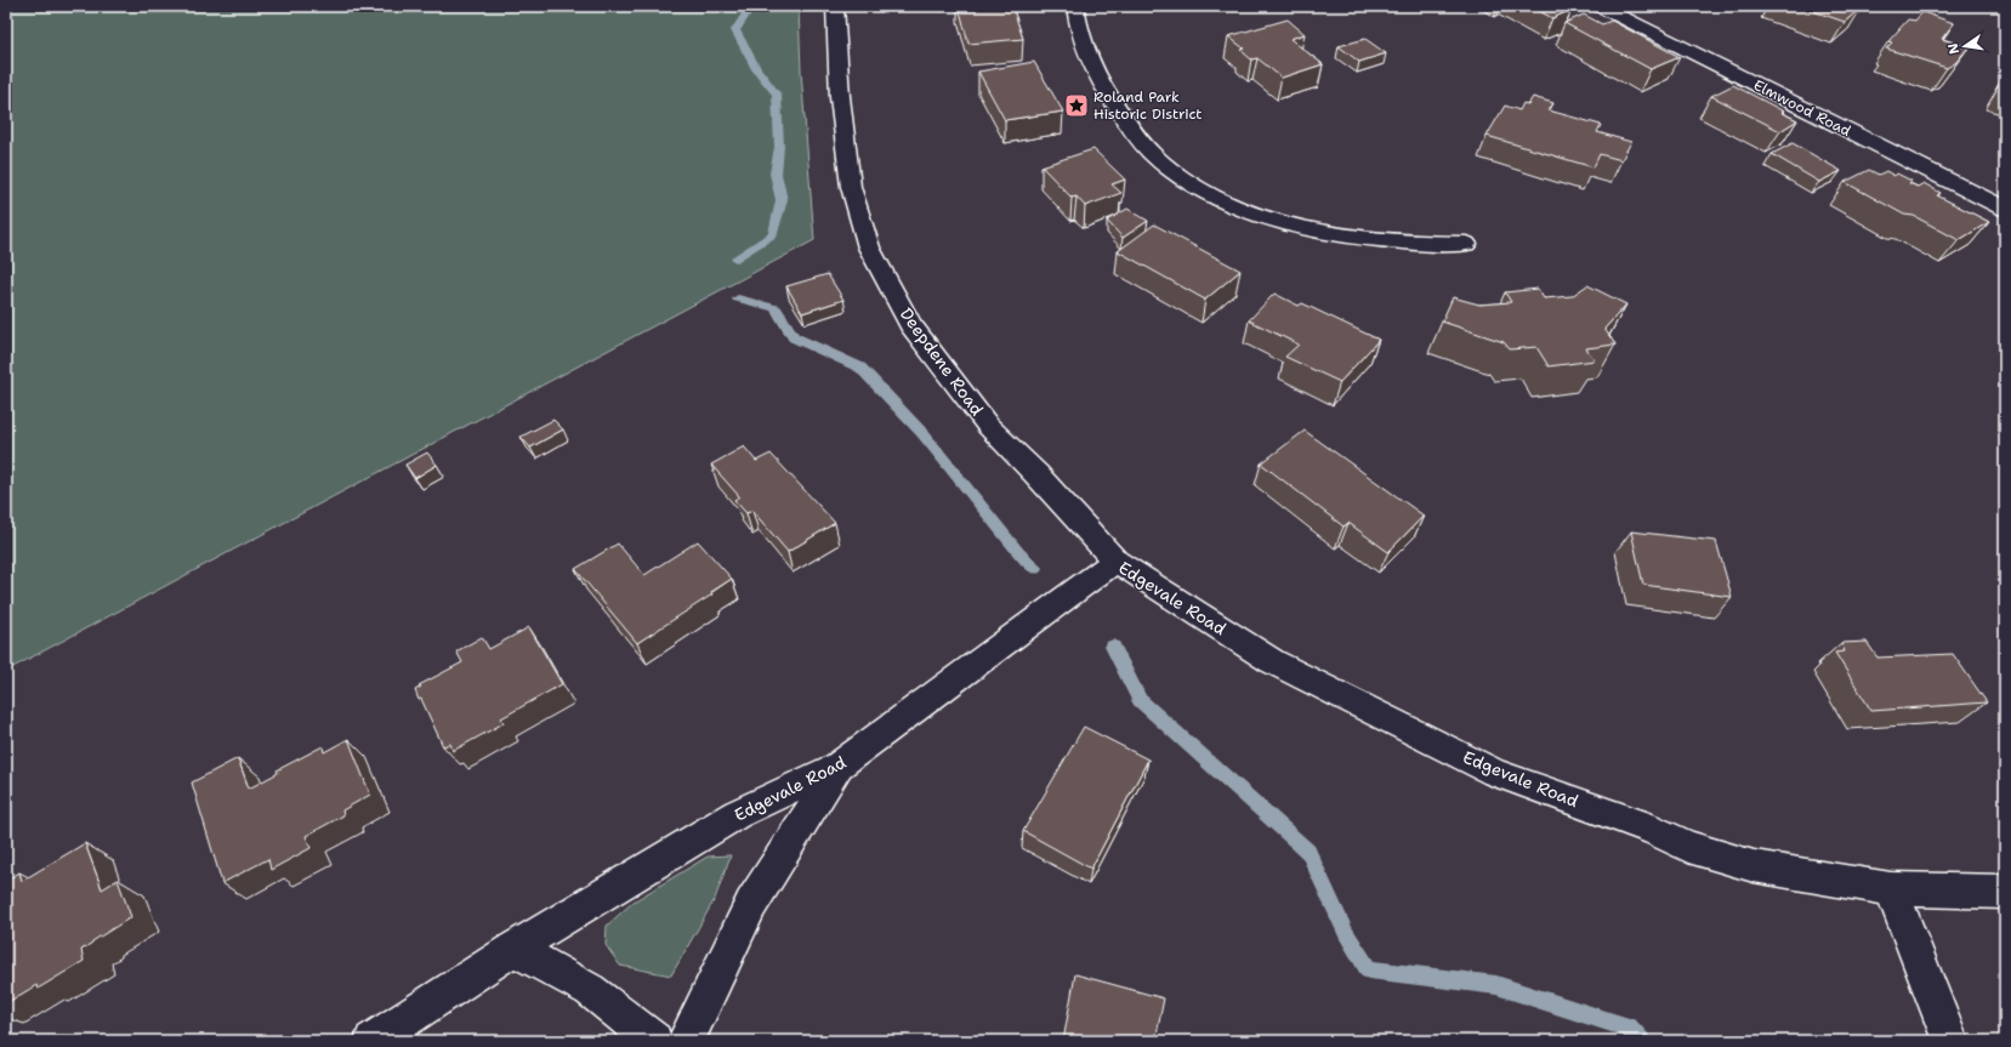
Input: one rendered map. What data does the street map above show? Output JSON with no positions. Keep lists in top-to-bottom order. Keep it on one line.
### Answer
{"streets":{"street":["Elmwood Road","Deepdene Road","Edgevale Road"]},"crossings":[["Deepdene Road","Edgevale Road"]],"places":{"place":["Roland Park Historic District"]},"north":"left"}
